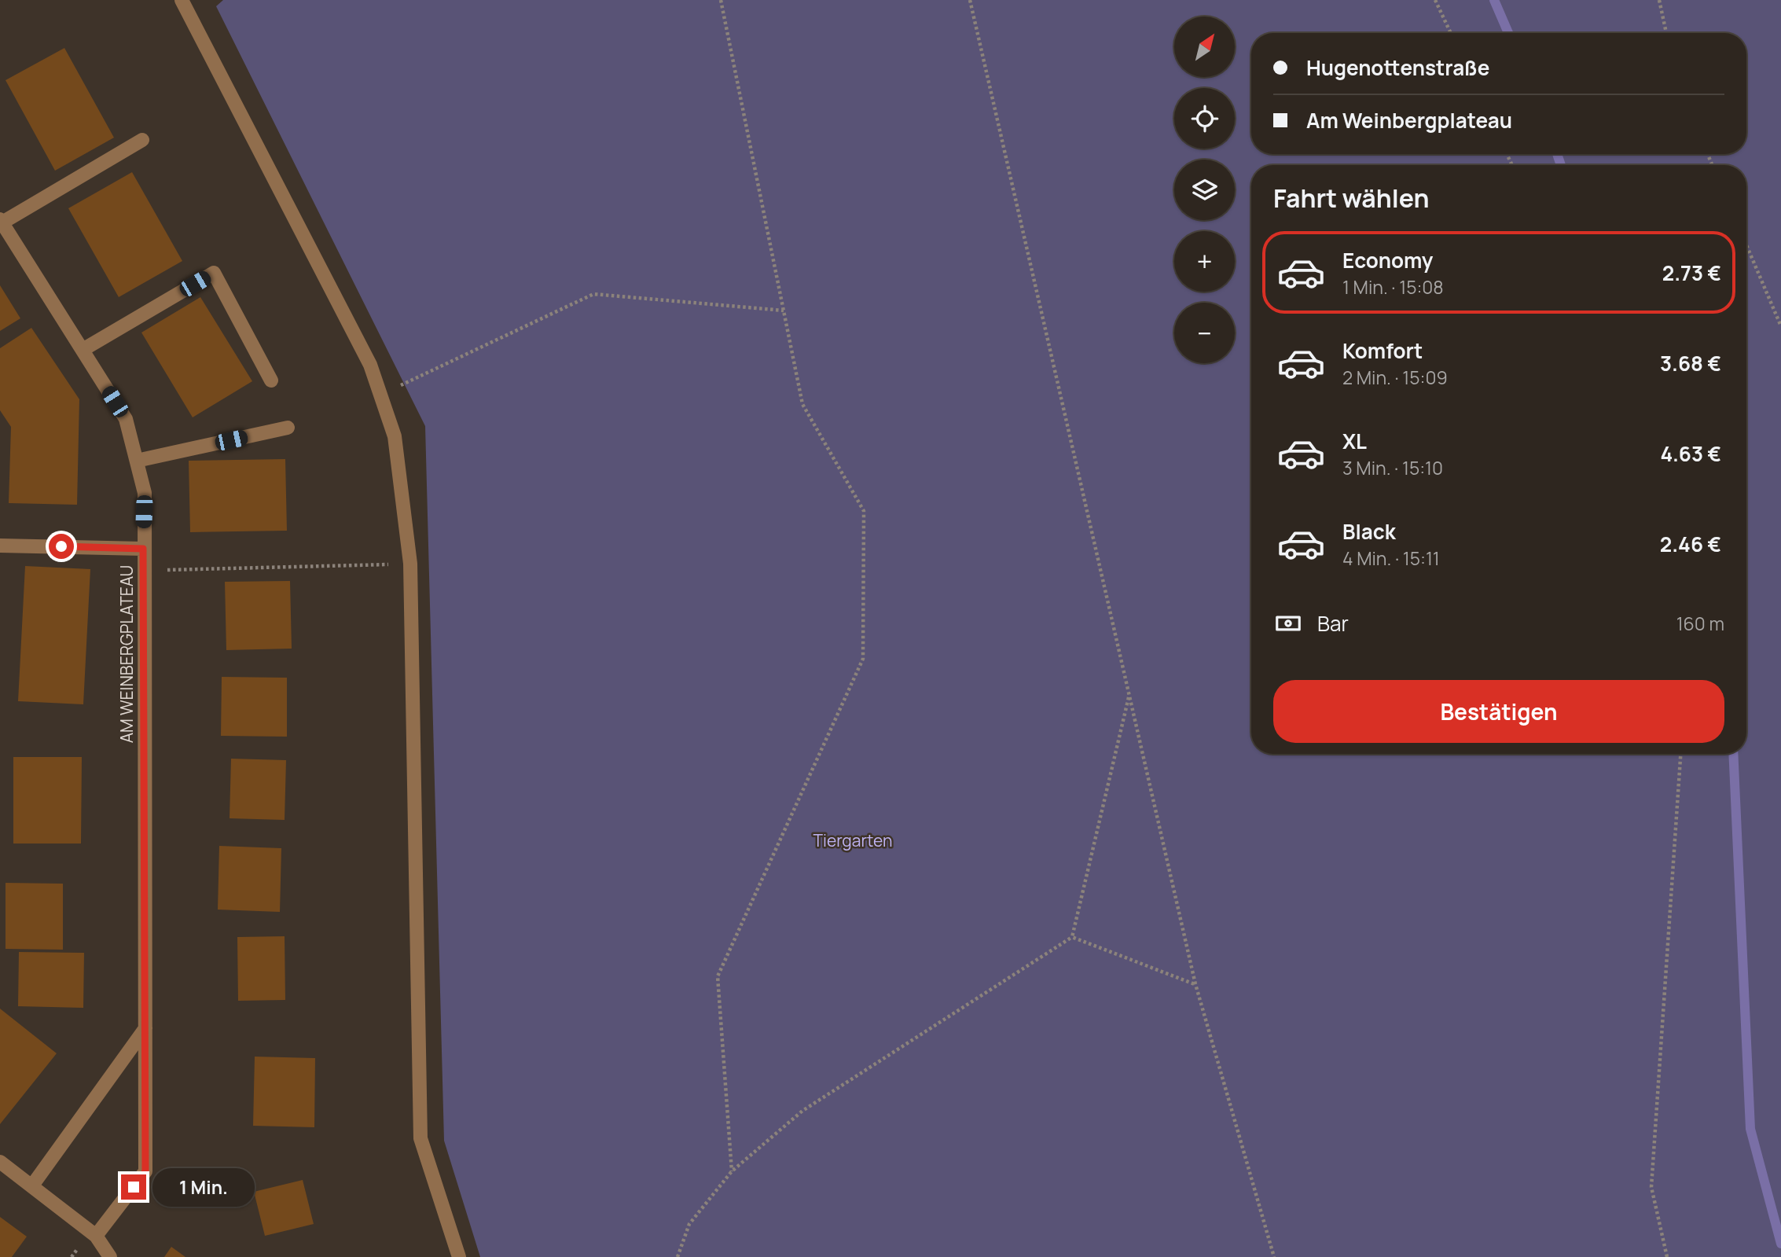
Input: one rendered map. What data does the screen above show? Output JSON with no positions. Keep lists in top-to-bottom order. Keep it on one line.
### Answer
{"streets":{"street":["AM WEINBERGPLATEAU"]},"parks":["Tiergarten"],"north":"top right","page":{"map_buttons":["+","−"],"banner":["Hugenottenstraße","Am Weinbergplateau"],"heading":"Fahrt wählen","list":[{"name":"Economy","note":"1 Min. · 15:08","value":"2.73 €"},{"name":"Komfort","note":"2 Min. · 15:09","value":"3.68 €"},{"name":"XL","note":"3 Min. · 15:10","value":"4.63 €"},{"name":"Black","note":"4 Min. · 15:11","value":"2.46 €"}],"pay":["Bar","160 m"],"buttons":"Bestätigen","bubble":"1 Min."}}
